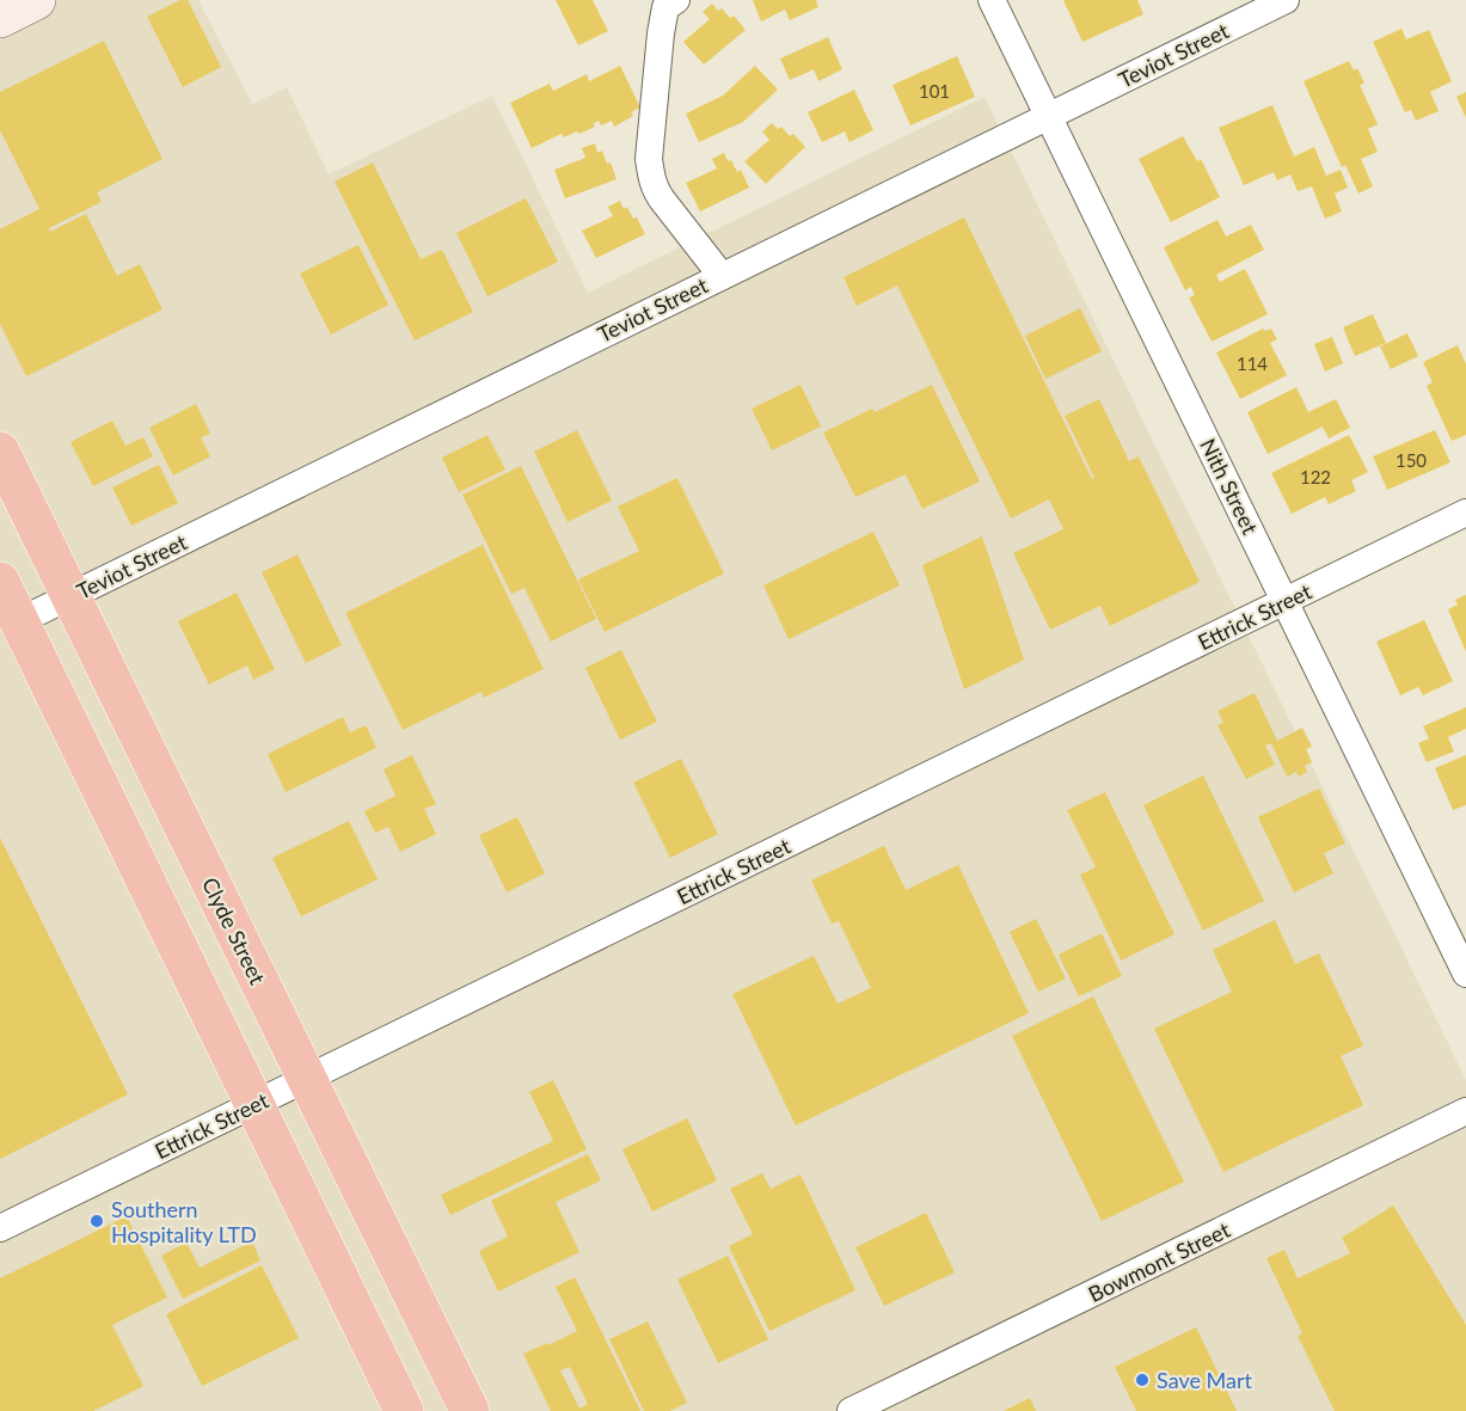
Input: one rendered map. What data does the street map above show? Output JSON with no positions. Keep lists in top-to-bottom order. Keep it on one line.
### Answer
{"streets":{"highway":["Clyde Street"],"street":["Teviot Street","Nith Street","Ettrick Street","Bowmont Street"]},"crossings":[["Teviot Street","Nith Street"],["Teviot Street","Clyde Street"],["Nith Street","Ettrick Street"],["Ettrick Street","Clyde Street"]],"places":["Southern Hospitality LTD","Save Mart"],"house_numbers":["101","114","150","122"]}
